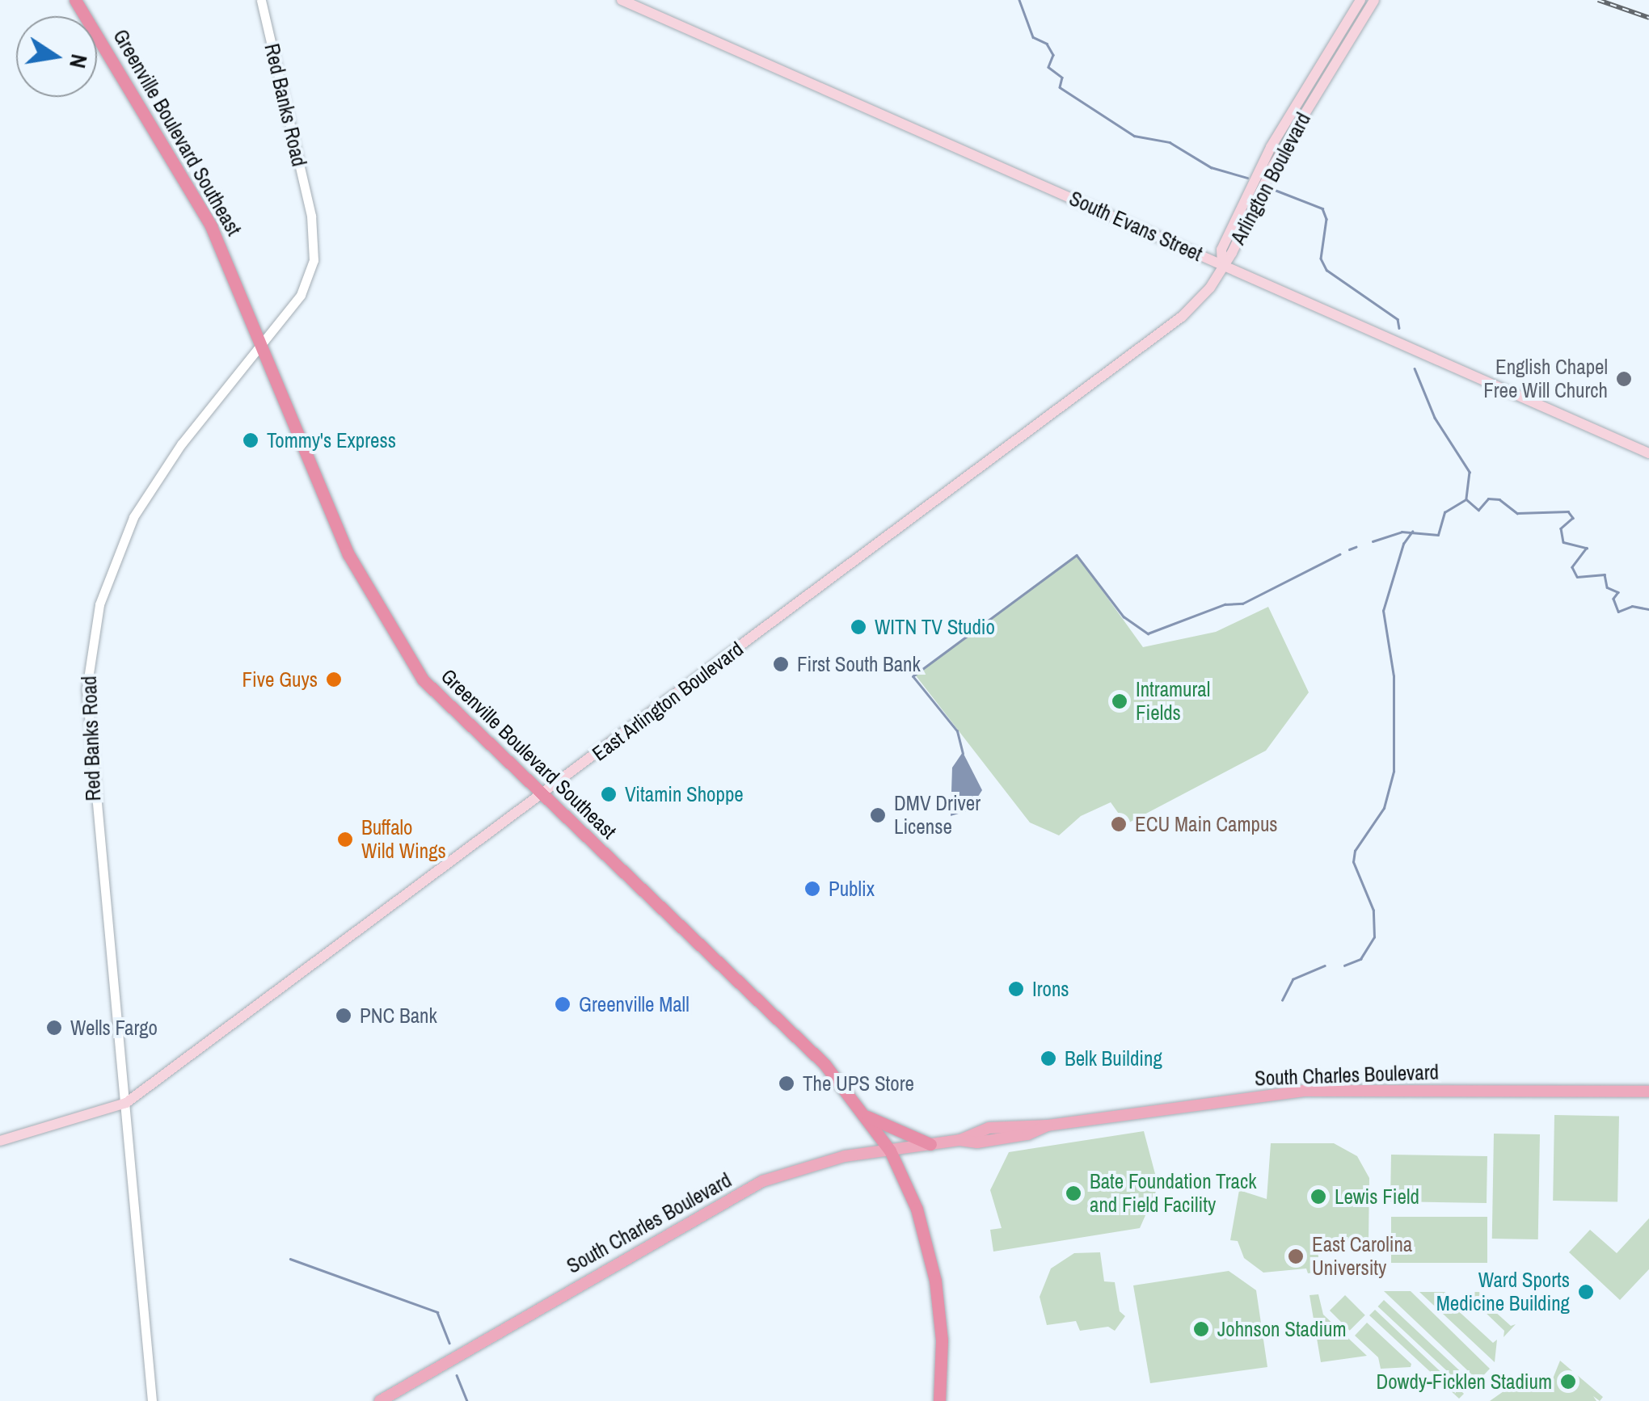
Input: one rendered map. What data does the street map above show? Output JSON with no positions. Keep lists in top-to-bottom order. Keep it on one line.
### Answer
{"streets":{"highway":["Greenville Boulevard Southeast"],"main road":["Arlington Boulevard","South Evans Street","East Arlington Boulevard","South Charles Boulevard"],"street":["Red Banks Road"]},"crossings":[["Red Banks Road","Greenville Boulevard Southeast"],["Red Banks Road","East Arlington Boulevard"],["Greenville Boulevard Southeast","East Arlington Boulevard"],["Greenville Boulevard Southeast","South Charles Boulevard"],["Arlington Boulevard","South Evans Street"],["Arlington Boulevard","East Arlington Boulevard"],["South Evans Street","East Arlington Boulevard"]],"places":["English Chapel Free Will Church","Tommy's Express","WITN TV Studio","First South Bank","Five Guys","Intramural Fields","Vitamin Shoppe","DMV Driver License","ECU Main Campus","Buffalo Wild Wings","Publix","Irons","Greenville Mall","PNC Bank","Wells Fargo","Belk Building","The UPS Store","Bate Foundation Track and Field Facility","Lewis Field","East Carolina University","Ward Sports Medicine Building","Johnson Stadium","Dowdy-Ficklen Stadium"],"north":"right"}
